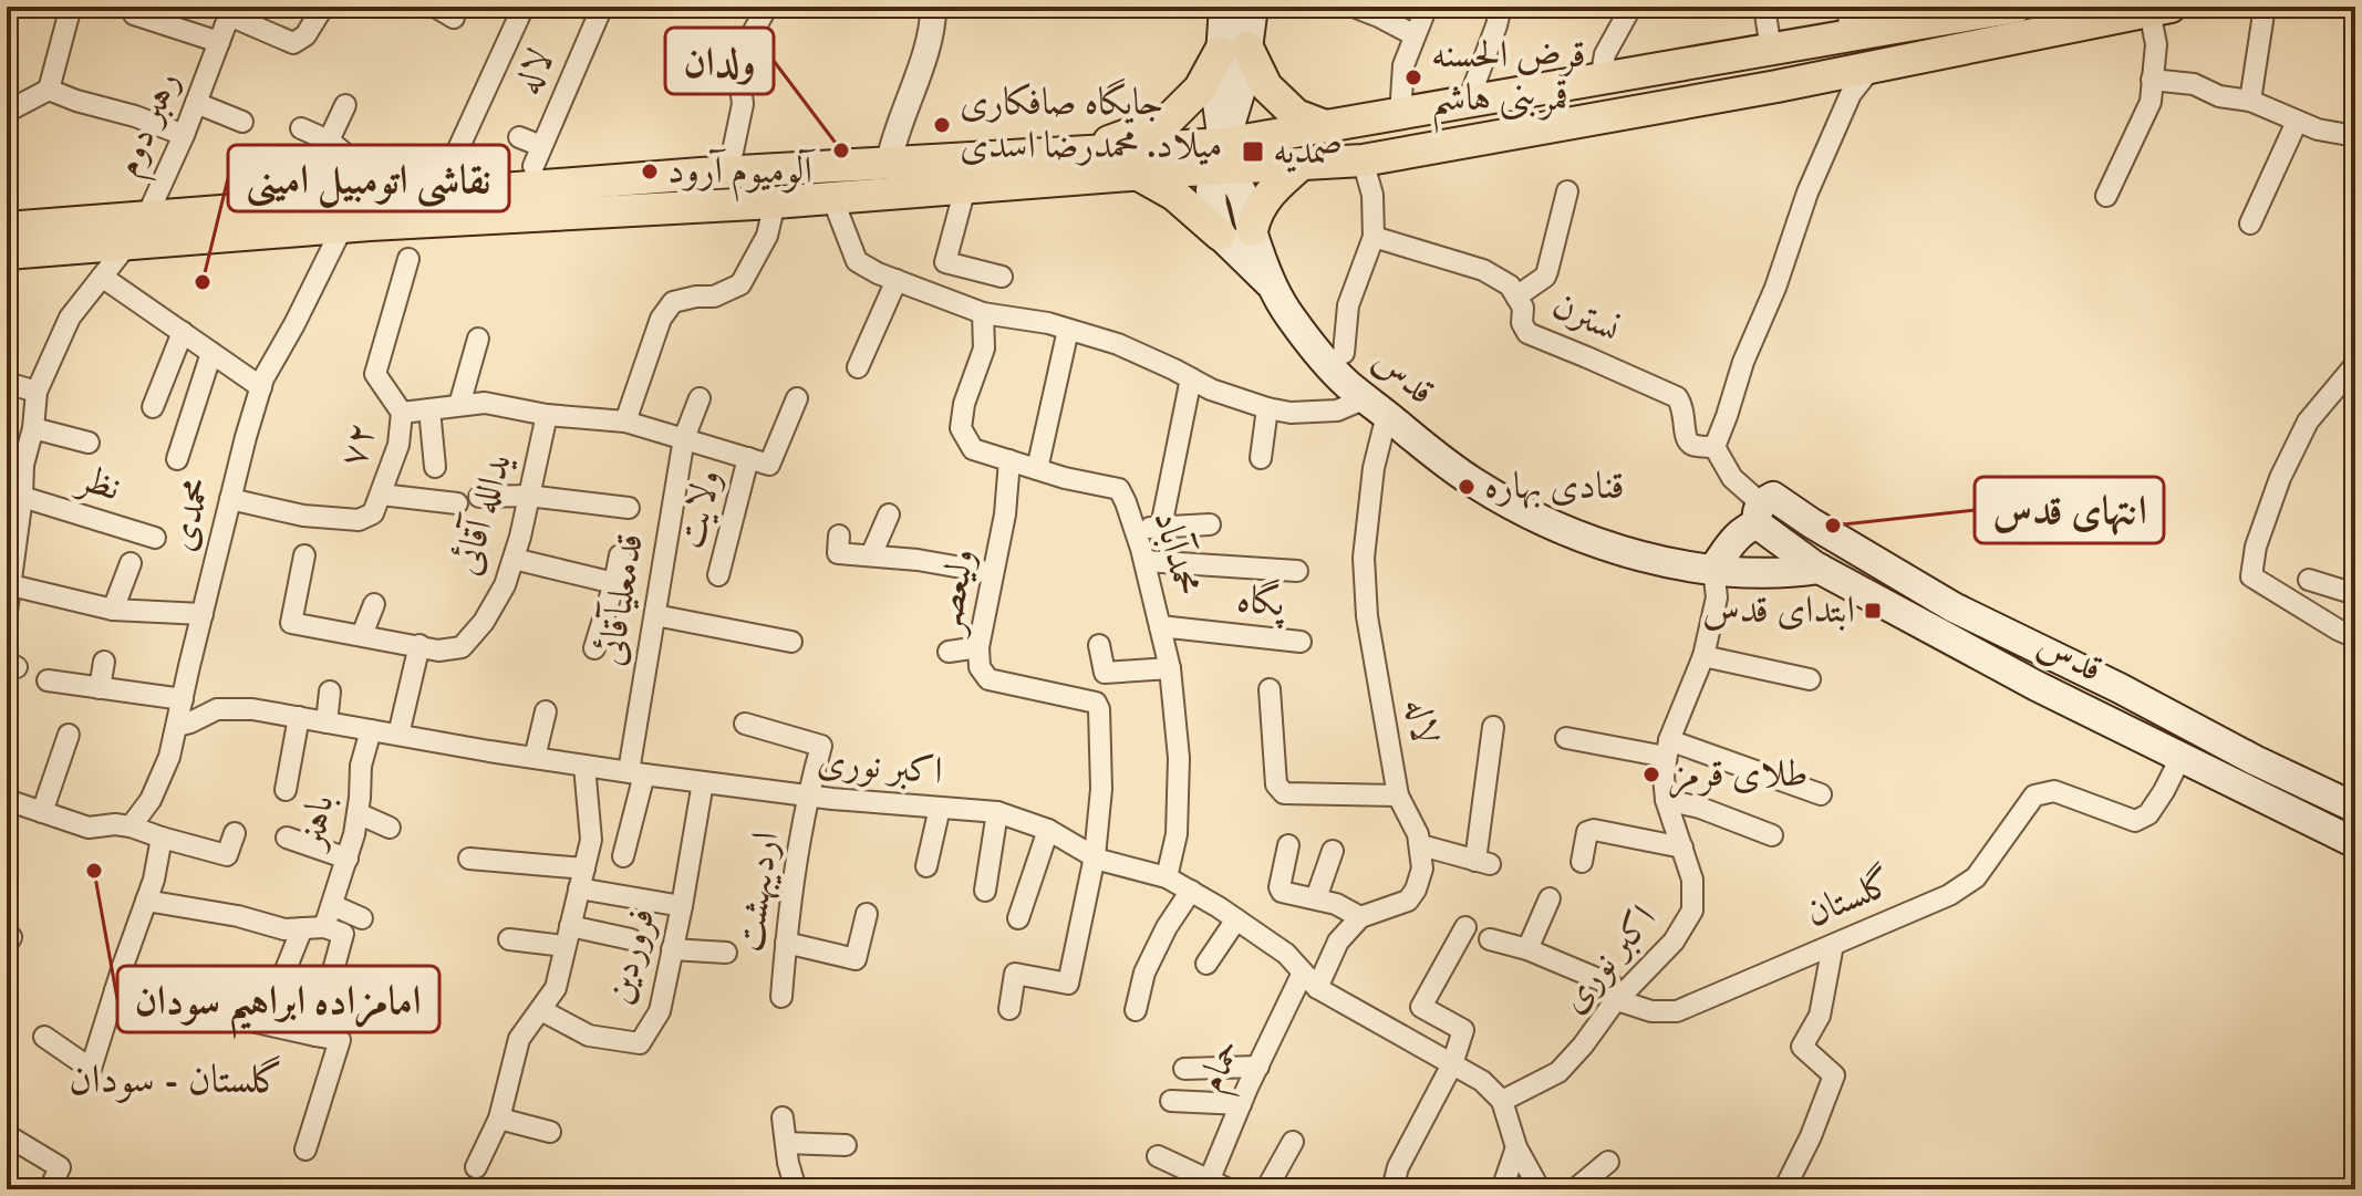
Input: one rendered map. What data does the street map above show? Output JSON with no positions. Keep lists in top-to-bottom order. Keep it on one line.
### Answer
{"streets":{"main road":["قدس"],"street":["لاله","رهبر دوم","نسترن","۷۲","نظر","ولایت","محمدی","یدالله آقائی","محمدآباد","ولیعصر","قدمعلیآقائی","پگاه","اکبر نوری","باهنر","اردیبهشت","گلستان","فروردین","حمام"]},"crossings":[["لاله","قدس"],["قدس","اکبر نوری"],["قدس","گلستان"],["۷۲","محمدی"],["محمدی","اکبر نوری"],["محمدآباد","ولیعصر"],["محمدآباد","پگاه"],["محمدآباد","اکبر نوری"],["ولیعصر","اکبر نوری"],["قدمعلیآقائی","اکبر نوری"],["اکبر نوری","باهنر"],["اکبر نوری","اردیبهشت"],["اکبر نوری","گلستان"],["اکبر نوری","فروردین"],["اکبر نوری","حمام"]],"districts":["گلستان - سودان"],"places":{"other":["قرض الحسنه قمربنی هاشم","جایگاه صافکاری میلاد. محمدرضا اسدی","ولدان","آلومیوم آرود","نقاشی اتومبیل امینی","قنادی بهاره","انتهای قدس","طلای قرمز","امامزاده ابراهیم سودان"],"transit":["صمدیه","ابتدای قدس"]}}
